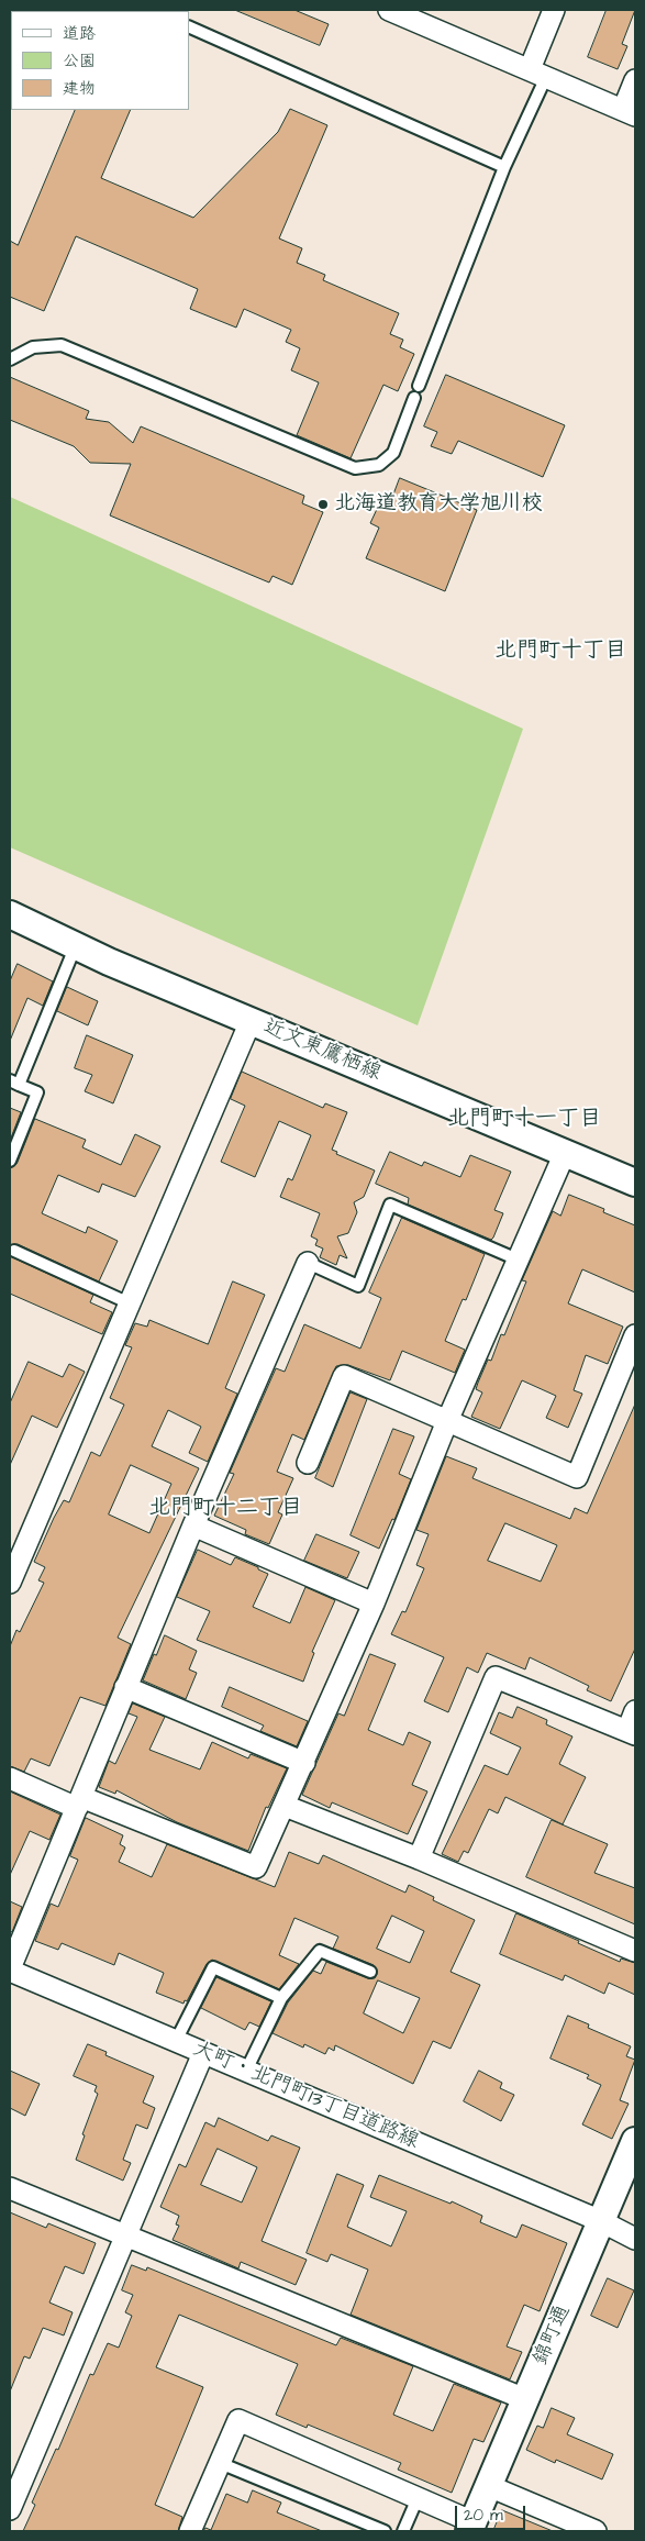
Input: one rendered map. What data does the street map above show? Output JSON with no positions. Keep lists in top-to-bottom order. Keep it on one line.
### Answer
{"streets":{"street":["近文東鷹栖線","大町・北門町13丁目道路線","錦町通"]},"crossings":[["大町・北門町13丁目道路線","錦町通"]],"districts":["北門町十丁目","北門町十一丁目","北門町十二丁目"],"places":["北海道教育大学旭川校"],"legend":["道路","公園","建物"],"scale_bar":"20 m"}
